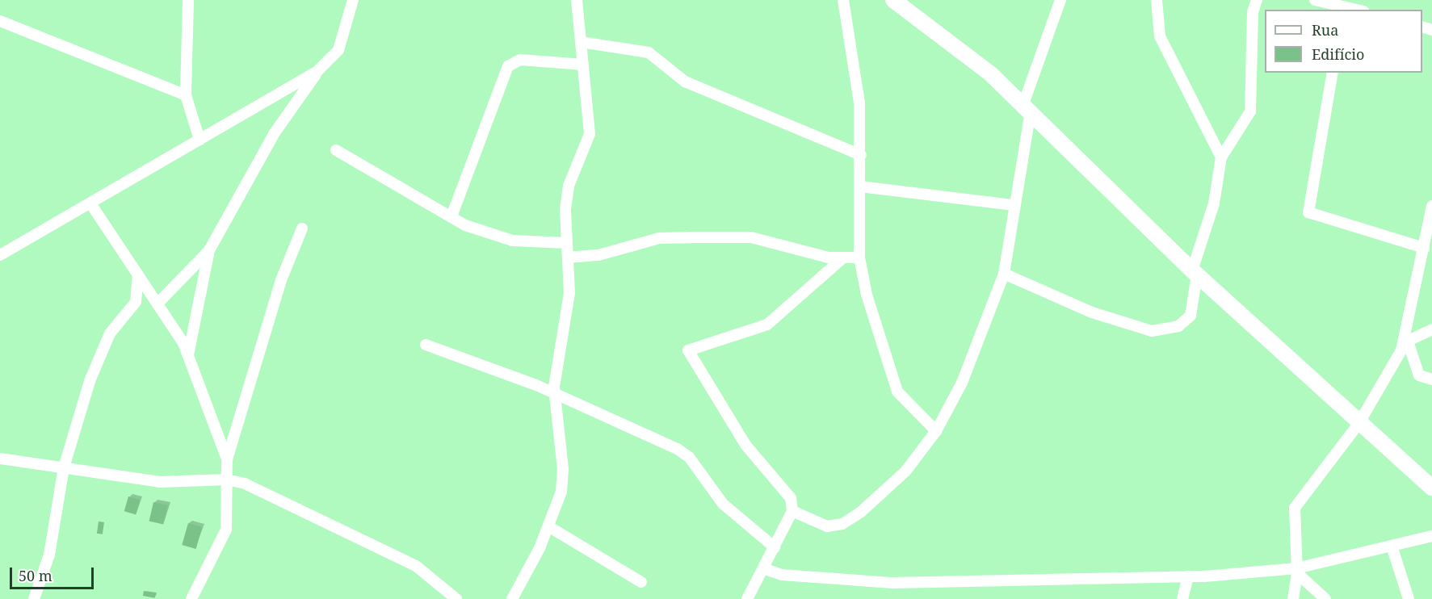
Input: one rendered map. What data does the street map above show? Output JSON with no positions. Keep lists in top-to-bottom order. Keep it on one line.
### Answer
{"legend":["Rua","Edifício"],"scale_bar":"50 m"}
